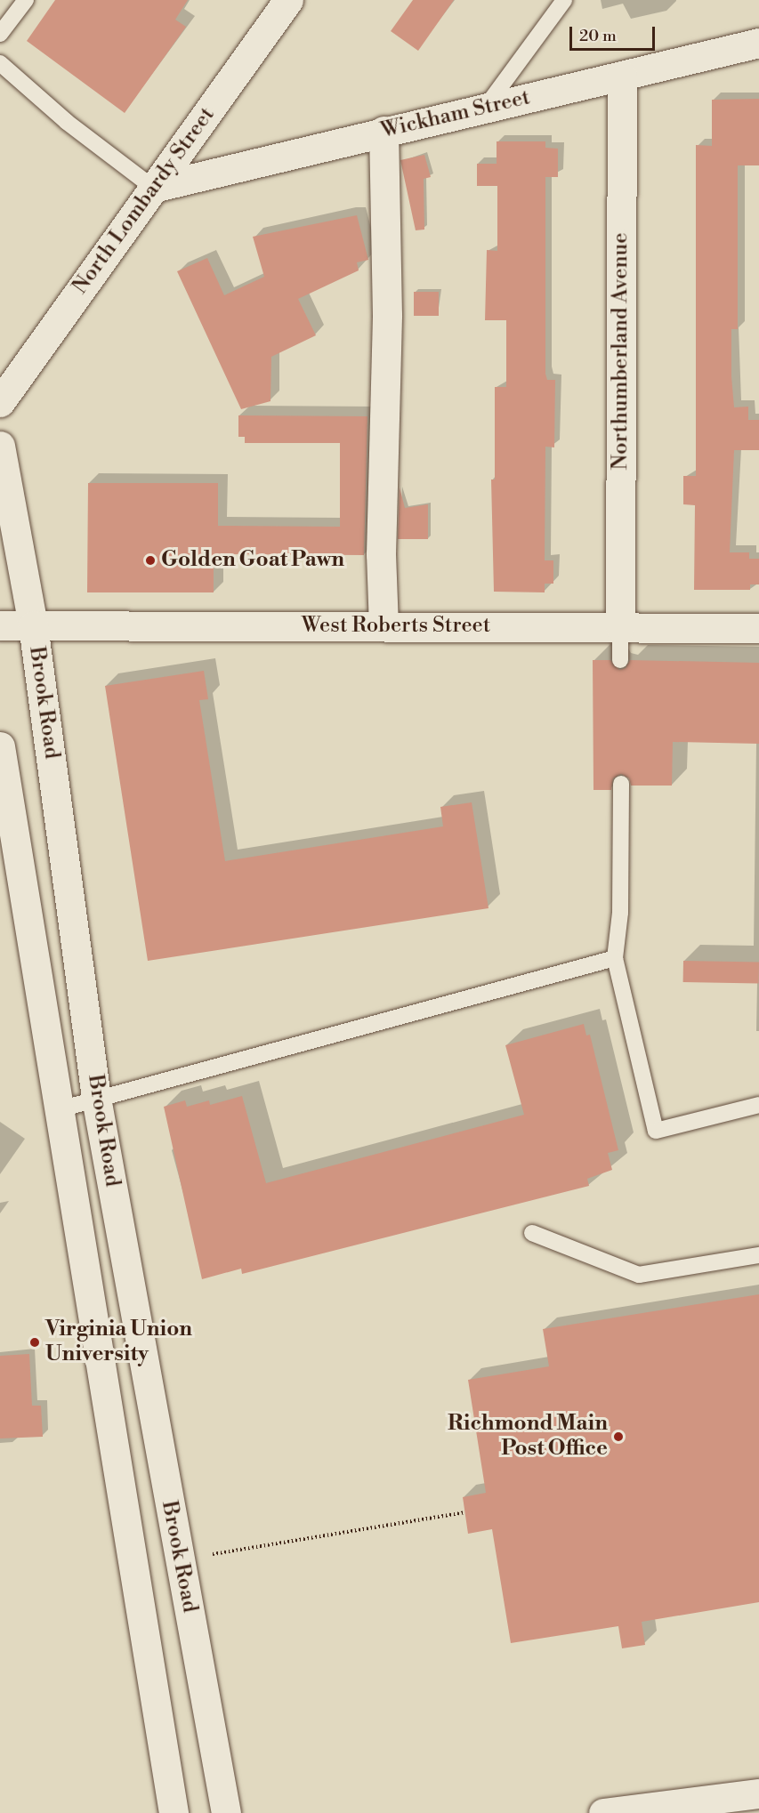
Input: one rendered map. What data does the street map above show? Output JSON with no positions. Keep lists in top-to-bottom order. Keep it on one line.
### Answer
{"streets":{"main road":["Wickham Street","North Lombardy Street","Northumberland Avenue","West Roberts Street","Brook Road"]},"crossings":[["Wickham Street","North Lombardy Street"],["Wickham Street","Northumberland Avenue"],["Northumberland Avenue","West Roberts Street"],["West Roberts Street","Brook Road"]],"places":["Golden Goat Pawn","Virginia Union University","Richmond Main Post Office"],"scale_bar":"20 m"}
